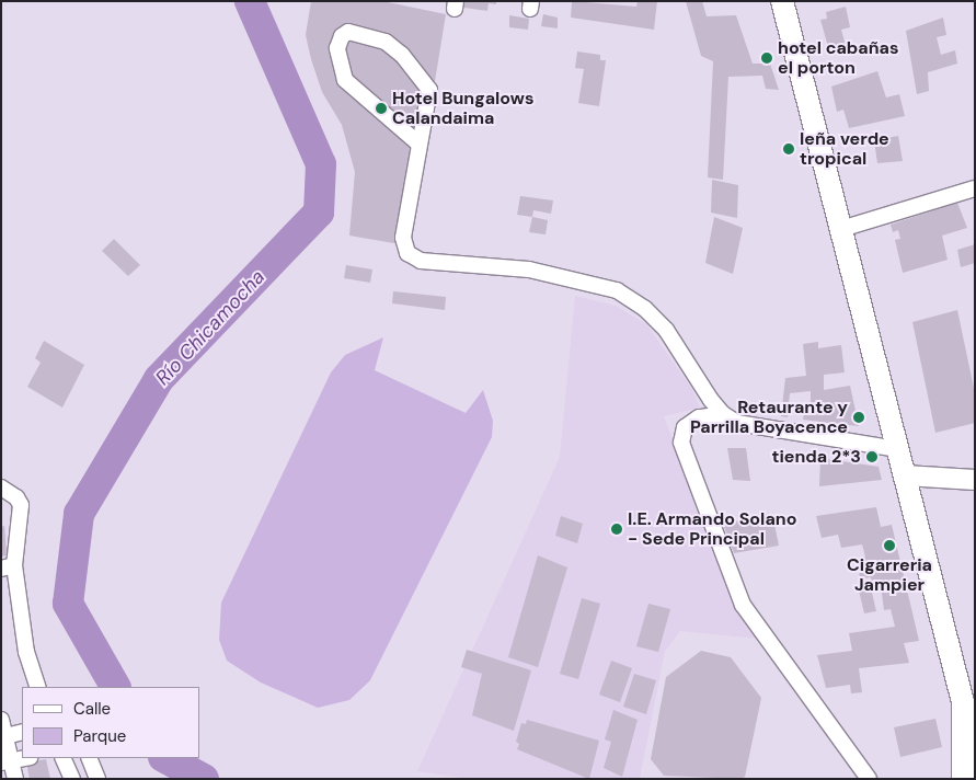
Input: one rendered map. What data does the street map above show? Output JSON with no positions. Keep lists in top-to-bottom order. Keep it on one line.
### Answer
{"water":["Río Chicamocha"],"places":["hotel cabañas el porton","Hotel Bungalows Calandaima","leña verde tropical","Retaurante y Parrilla Boyacence","tienda 2*3","I.E. Armando Solano - Sede Principal","Cigarreria Jampier"],"legend":["Calle","Parque"]}
